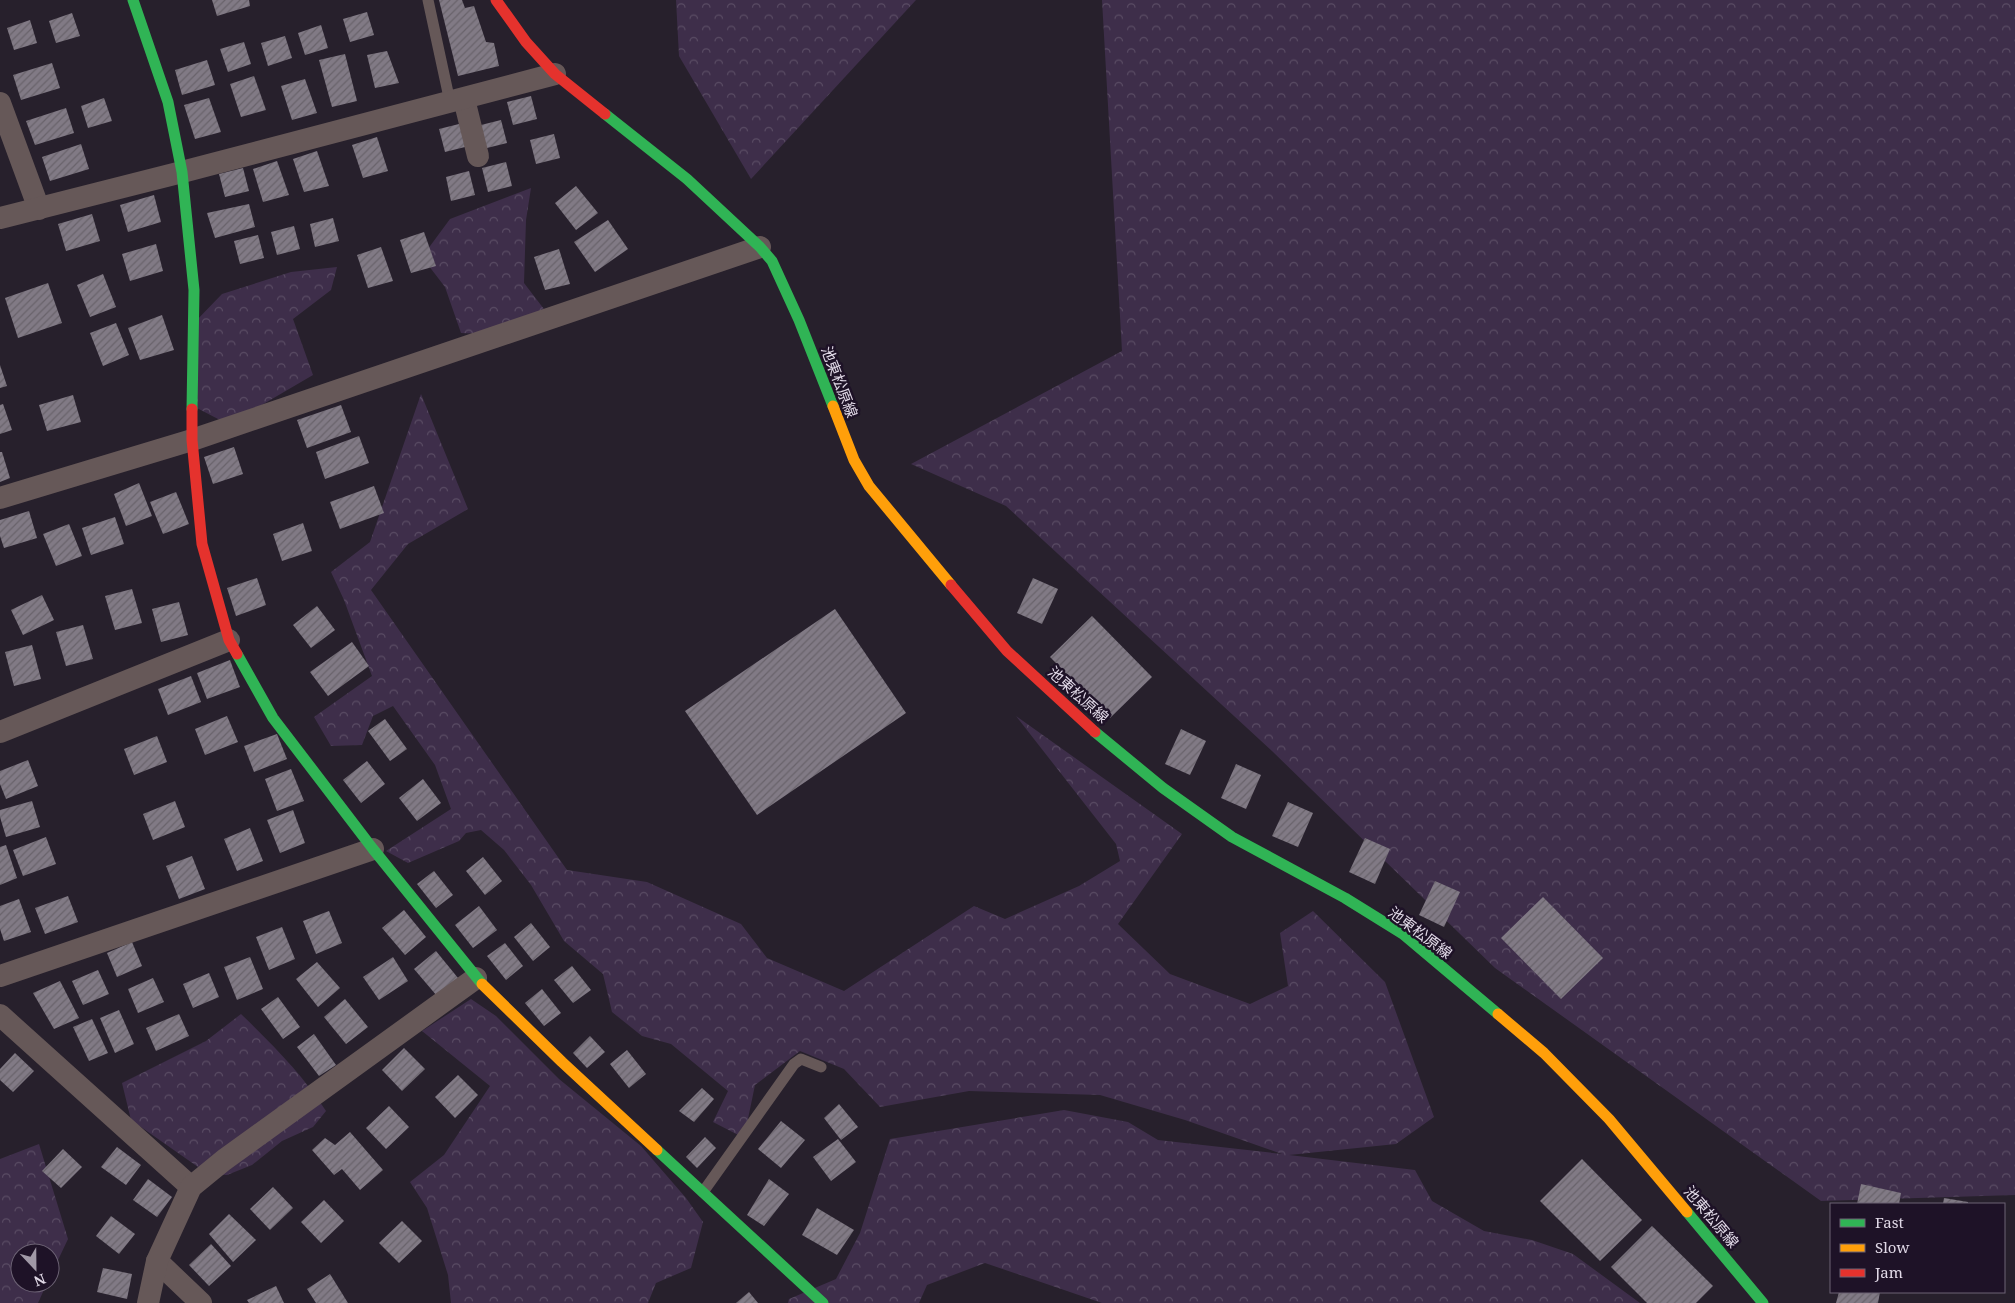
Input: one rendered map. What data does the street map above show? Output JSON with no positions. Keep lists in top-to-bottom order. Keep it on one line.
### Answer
{"streets":{"main road":["池東松原線"]},"legend":["Fast","Slow","Jam"],"north":"bottom"}
